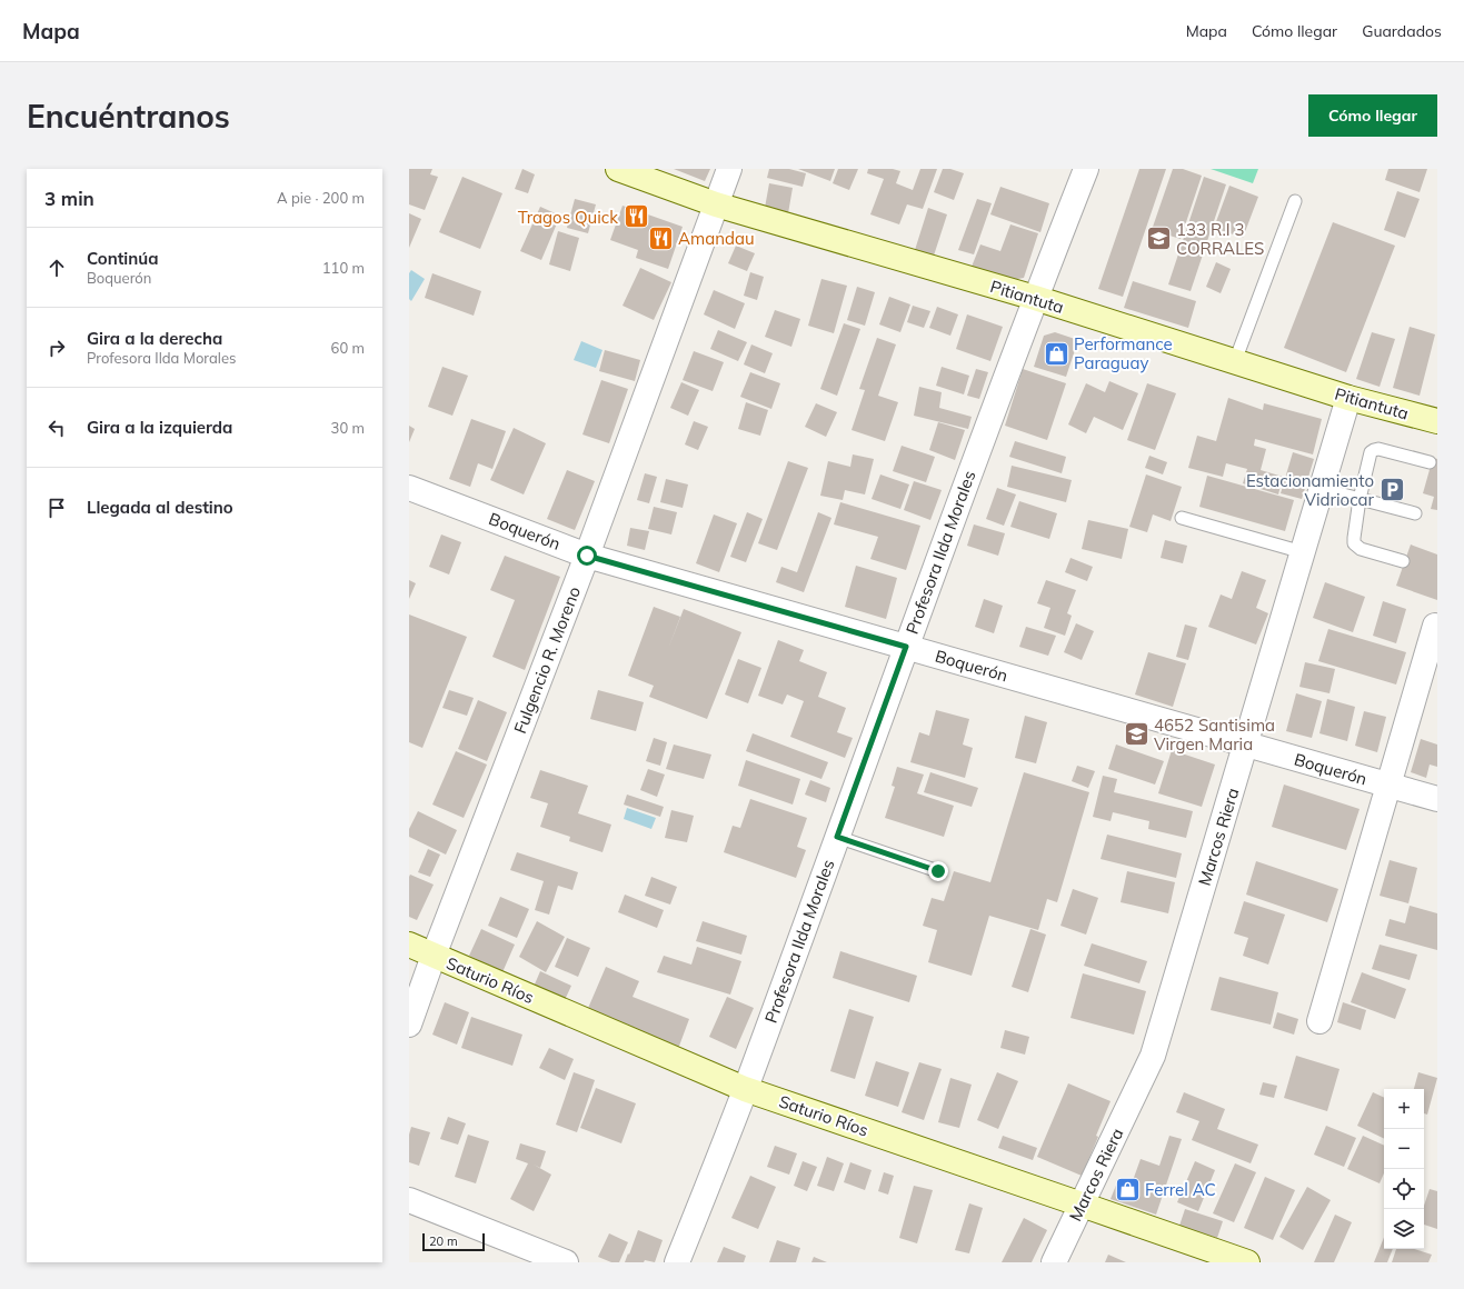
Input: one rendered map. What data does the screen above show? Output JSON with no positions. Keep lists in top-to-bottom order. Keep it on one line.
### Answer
{"streets":{"street":["Pitiantuta","Boquerón","Profesora Ilda Morales","Fulgencio R. Moreno","Marcos Riera","Saturio Ríos"]},"crossings":[["Pitiantuta","Profesora Ilda Morales"],["Pitiantuta","Fulgencio R. Moreno"],["Pitiantuta","Marcos Riera"],["Boquerón","Profesora Ilda Morales"],["Boquerón","Fulgencio R. Moreno"],["Boquerón","Marcos Riera"],["Profesora Ilda Morales","Saturio Ríos"],["Fulgencio R. Moreno","Saturio Ríos"],["Marcos Riera","Saturio Ríos"]],"places":{"restaurant":["Tragos Quick","Amandau"],"school or university":["133 R.I 3 CORRALES","4652 Santisima Virgen Maria"],"shop":["Performance Paraguay","Ferrel AC"],"parking":["Estacionamiento Vidriocar"]},"scale_bar":"20 m","page":{"header":"Mapa","nav":["Mapa","Cómo llegar","Guardados"],"buttons":"Cómo llegar","title":"Encuéntranos","heading":["3 min","A pie · 200 m"],"list":[["Continúa","Boquerón","110 m"],["Gira a la derecha","Profesora Ilda Morales","60 m"],["Gira a la izquierda","30 m"],"Llegada al destino"],"map_buttons":["+","−"],"scale":"20 m"}}
